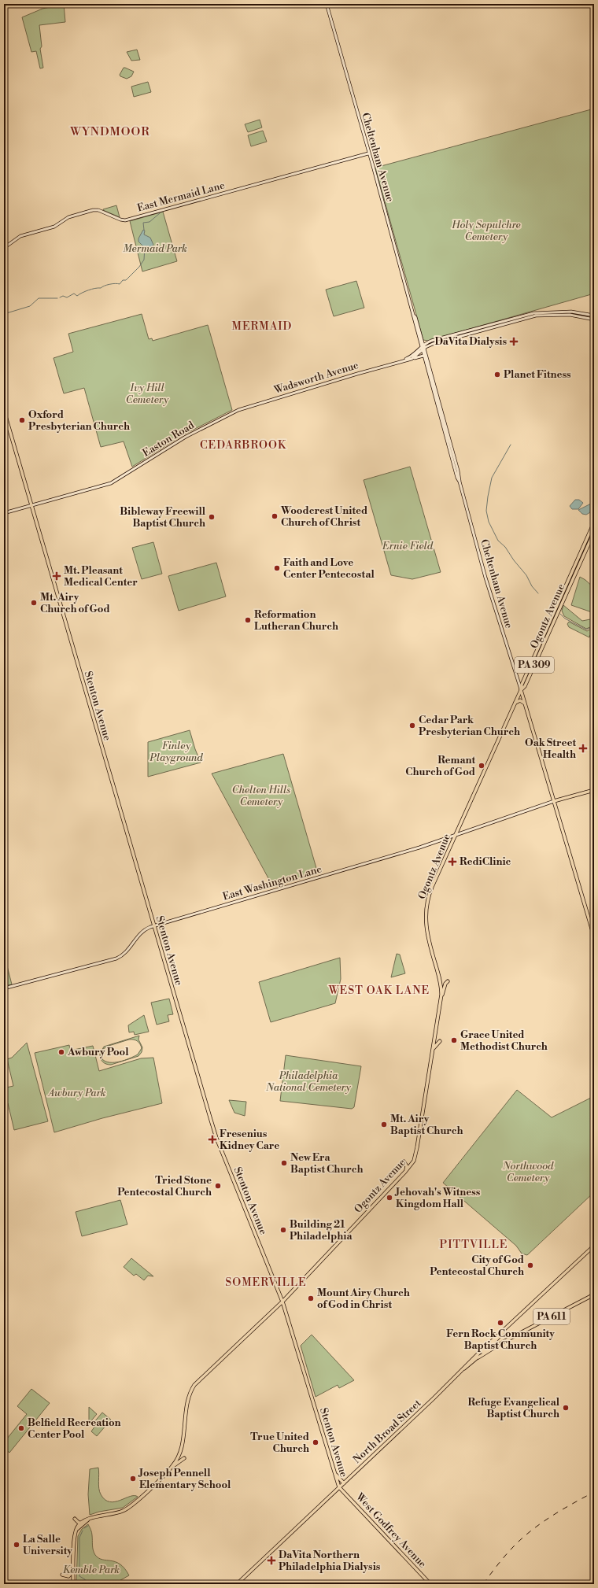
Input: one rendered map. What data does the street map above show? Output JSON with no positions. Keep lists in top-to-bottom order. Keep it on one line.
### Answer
{"streets":{"main road":["Cheltenham Avenue","East Mermaid Lane","Wadsworth Avenue","Easton Road","Ogontz Avenue","PA 309","Stenton Avenue","East Washington Lane","PA 611","North Broad Street","West Godfrey Avenue"]},"crossings":[["Cheltenham Avenue","East Mermaid Lane"],["Cheltenham Avenue","Wadsworth Avenue"],["Cheltenham Avenue","Ogontz Avenue"],["Wadsworth Avenue","Easton Road"],["Easton Road","Stenton Avenue"],["Ogontz Avenue","PA 309"],["Ogontz Avenue","Stenton Avenue"],["Ogontz Avenue","East Washington Lane"],["Stenton Avenue","East Washington Lane"],["Stenton Avenue","North Broad Street"],["Stenton Avenue","West Godfrey Avenue"],["PA 611","North Broad Street"],["North Broad Street","West Godfrey Avenue"]],"districts":["WYNDMOOR","MERMAID","CEDARBROOK","WEST OAK LANE","PITTVILLE","SOMERVILLE"],"parks":["Holy Sepulchre Cemetery","Mermaid Park","Ivy Hill Cemetery","Ernie Field","Finley Playground","Chelten Hills Cemetery","Philadelphia National Cemetery","Awbury Park","Northwood Cemetery","Kemble Park"],"places":{"health":["DaVita Dialysis","Mt. Pleasant Medical Center","Oak Street Health","RediClinic","Fresenius Kidney Care","DaVita Northern Philadelphia Dialysis"],"other":["Planet Fitness","Oxford Presbyterian Church","Woodcrest United Church of Christ","Bibleway Freewill Baptist Church","Faith and Love Center Pentecostal","Mt. Airy Church of God","Reformation Lutheran Church","Cedar Park Presbyterian Church","Remant Church of God","Grace United Methodist Church","Awbury Pool","Mt. Airy Baptist Church","New Era Baptist Church","Tried Stone Pentecostal Church","Jehovah's Witness Kingdom Hall","Building 21 Philadelphia","City of God Pentecostal Church","Mount Airy Church of God in Christ","Fern Rock Community Baptist Church","Refuge Evangelical Baptist Church","Belfield Recreation Center Pool","True United Church","Joseph Pennell Elementary School","La Salle University"]}}
